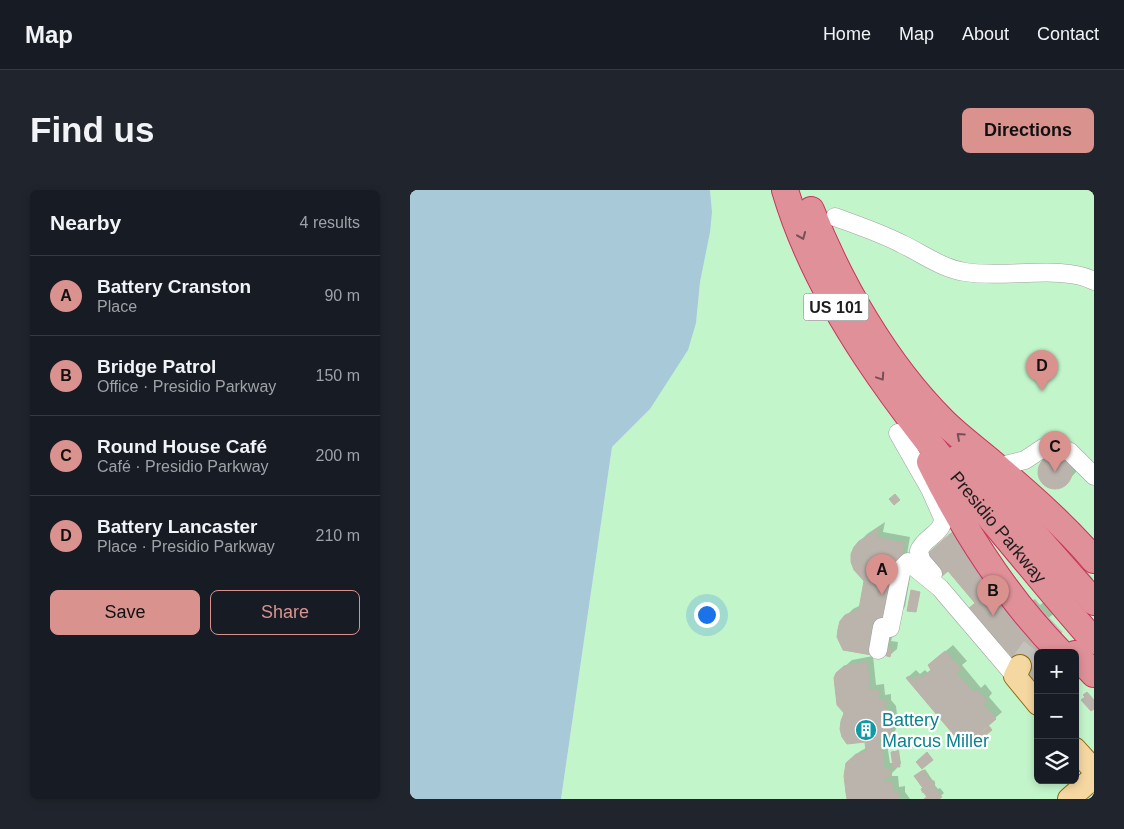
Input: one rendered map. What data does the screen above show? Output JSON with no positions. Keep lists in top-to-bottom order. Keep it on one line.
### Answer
{"streets":{"highway":["US 101","Presidio Parkway"]},"crossings":[["US 101","Presidio Parkway"]],"places":{"building":["Battery Marcus Miller"]},"page":{"header":"Map","nav":["Home","Map","About","Contact"],"buttons":["Directions",["Save","Share"]],"title":"Find us","heading":["Nearby","4 results"],"list":[{"mark":"A","name":"Battery Cranston","note":"Place","value":"90 m"},{"mark":"B","name":"Bridge Patrol","note":"Office · Presidio Parkway","value":"150 m"},{"mark":"C","name":"Round House Café","note":"Café · Presidio Parkway","value":"200 m"},{"mark":"D","name":"Battery Lancaster","note":"Place · Presidio Parkway","value":"210 m"}],"pins":["D","C","A","B"],"map_buttons":["+","−"]}}
